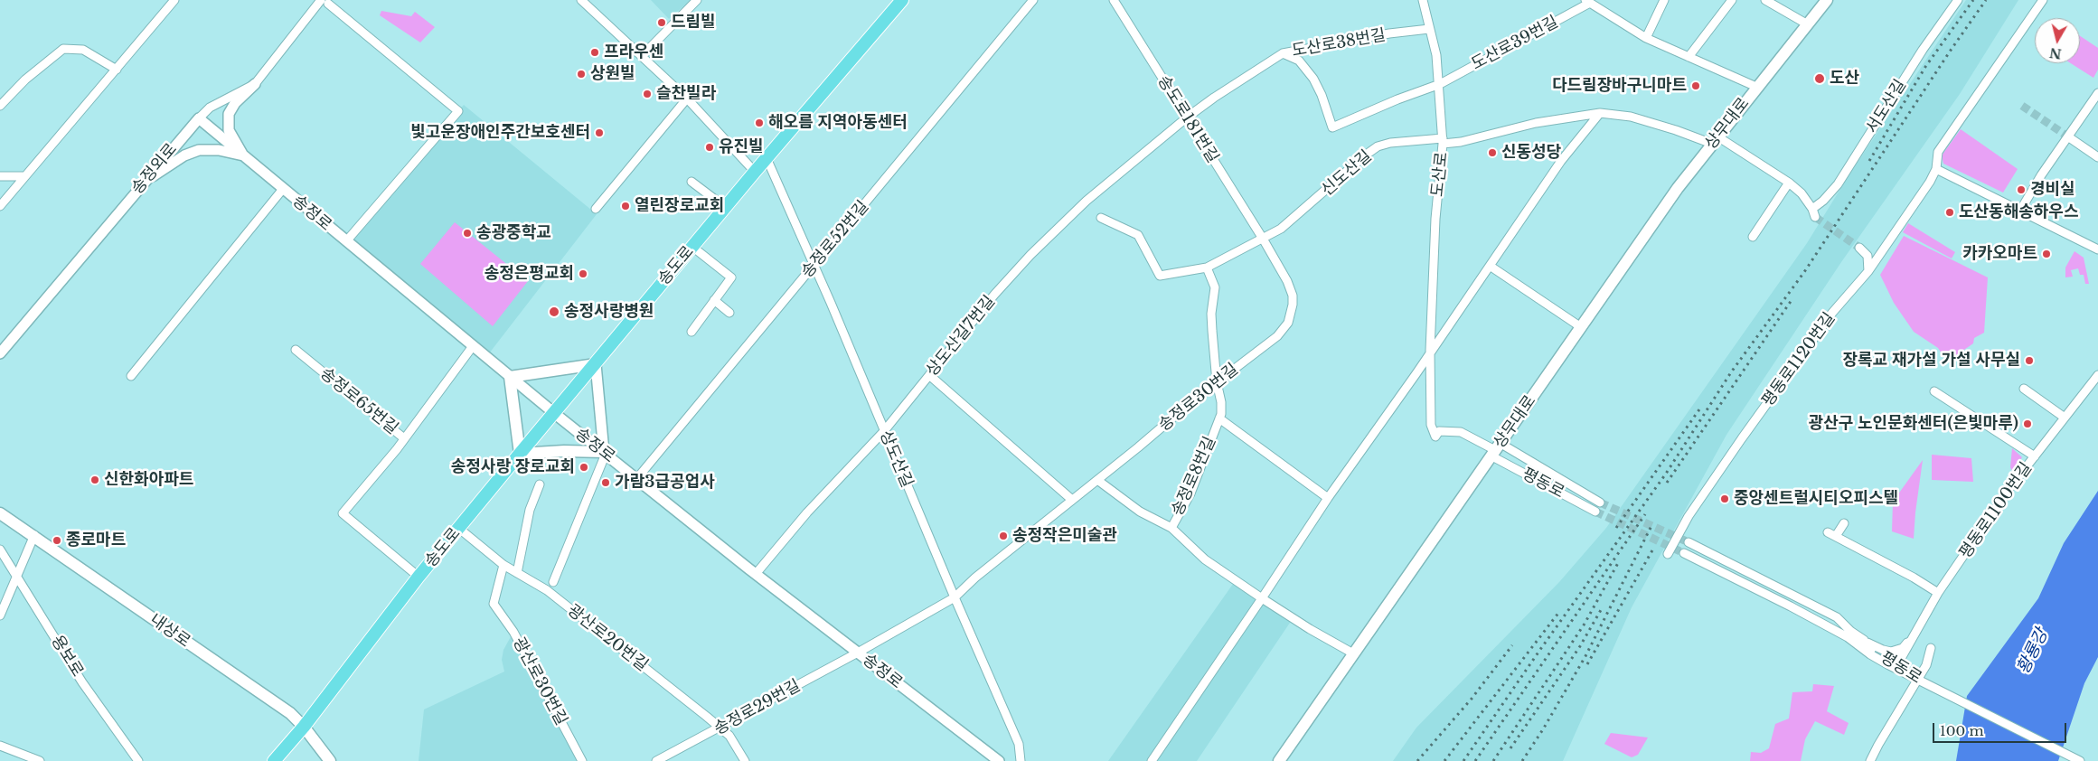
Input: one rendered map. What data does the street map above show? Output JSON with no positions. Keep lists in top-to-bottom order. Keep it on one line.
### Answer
{"streets":{"main road":["상무대로","송도로","내상로"],"street":["도산로38번길","도산로39번길","서도산길","송도로181번길","송정외로","신도산길","도산로","송정로","송정로52번길","상도산길7번길","평동로1120번길","송정로30번길","송정로65번길","상도산길","송정로8번길","평동로","평동로1100번길","광산로20번길","용보로","광산로30번길","송정로29번길"]},"crossings":[["도산로38번길","도산로39번길"],["도산로38번길","송도로181번길"],["도산로38번길","도산로"],["도산로38번길","상도산길7번길"],["도산로39번길","상무대로"],["도산로39번길","도산로"],["서도산길","신도산길"],["송도로181번길","신도산길"],["송도로181번길","상도산길7번길"],["송도로181번길","송정로30번길"],["상무대로","신도산길"],["상무대로","도산로"],["상무대로","송정로8번길"],["상무대로","평동로"],["송정외로","송정로"],["신도산길","도산로"],["도산로","평동로"],["송정로","송정로52번길"],["송정로","송도로"],["송정로","상도산길7번길"],["송정로","송정로30번길"],["송정로","송정로65번길"],["송정로","송정로29번길"],["송정로52번길","상도산길"],["송도로","송정로65번길"],["송도로","상도산길"],["송도로","내상로"],["송도로","광산로20번길"],["상도산길7번길","상도산길"],["송정로30번길","상도산길"],["송정로30번길","송정로8번길"],["송정로30번길","송정로29번길"],["평동로","평동로1100번길"],["광산로20번길","광산로30번길"],["광산로20번길","송정로29번길"]],"water":["황룡강"],"places":["드림빌","프라우센","상원빌","도산","다드림장바구니마트","슬찬빌라","해오름 지역아동센터","빛고운장애인주간보호센터","유진빌","신동성당","경비실","열린장로교회","도산동해송하우스","송광중학교","카카오마트","송정은평교회","송정사랑병원","장록교 재가설 가설 사무실","광산구 노인문화센터(은빛마루)","송정사랑 장로교회","신한화아파트","가람3급공업사","중앙센트럴시티오피스텔","송정작은미술관","종로마트"],"scale_bar":"100 m","north":"bottom"}
